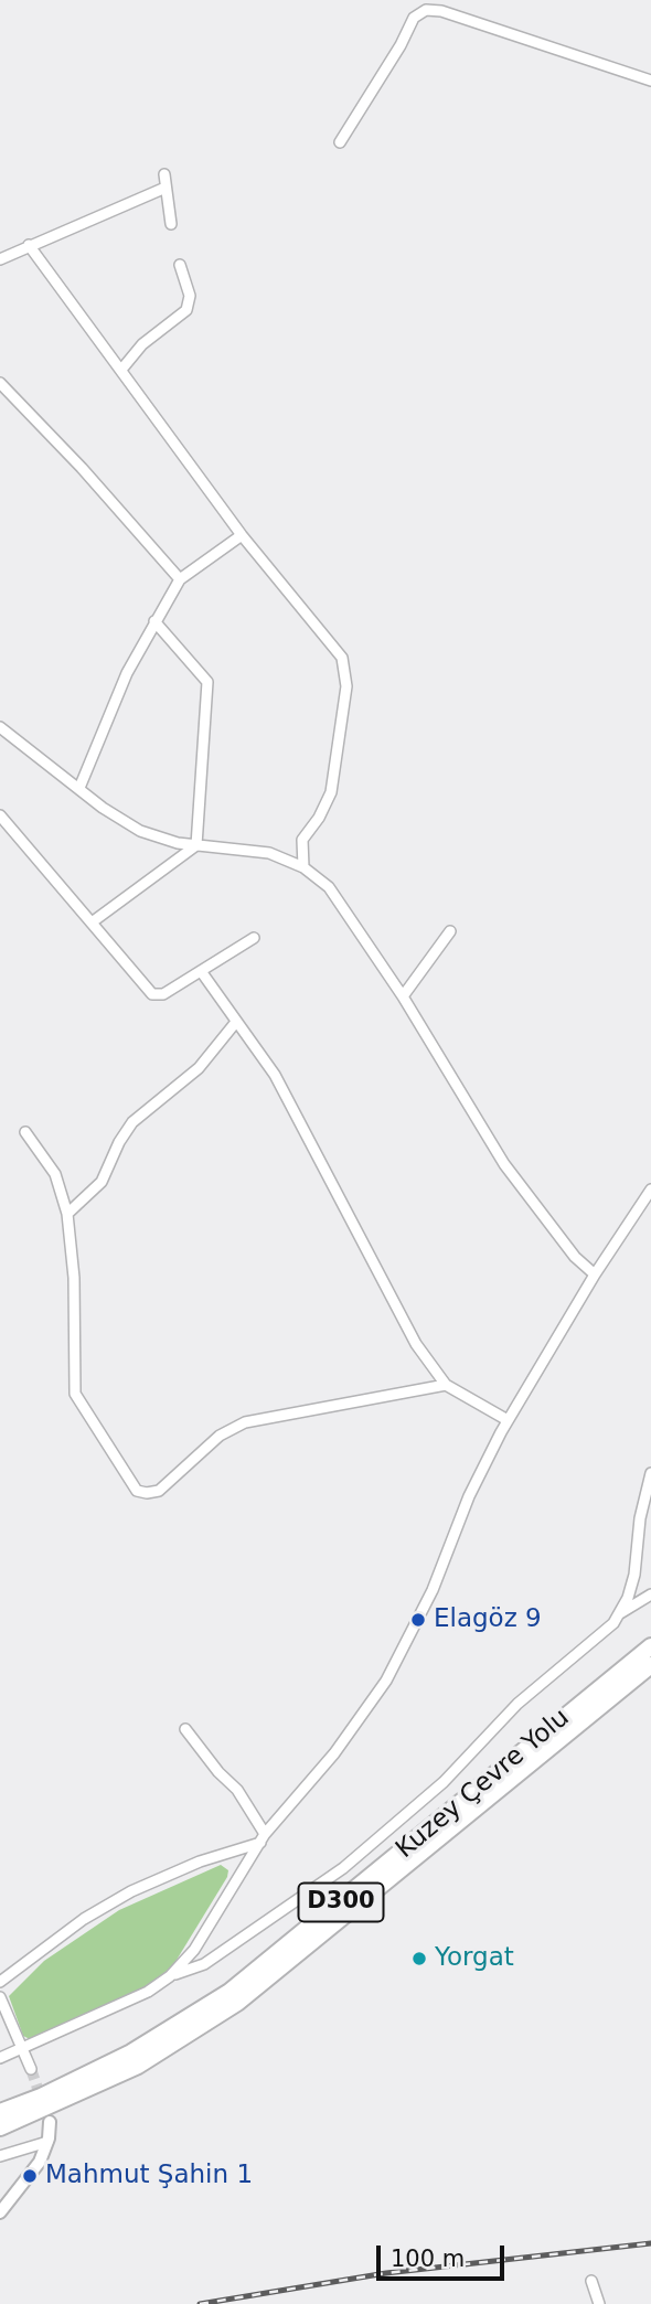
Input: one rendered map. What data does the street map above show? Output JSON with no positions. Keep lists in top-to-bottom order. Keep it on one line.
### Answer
{"streets":{"highway":["Kuzey Çevre Yolu","D300"]},"places":["Elagöz 9","Yorgat","Mahmut Şahin 1"],"scale_bar":"100 m"}
